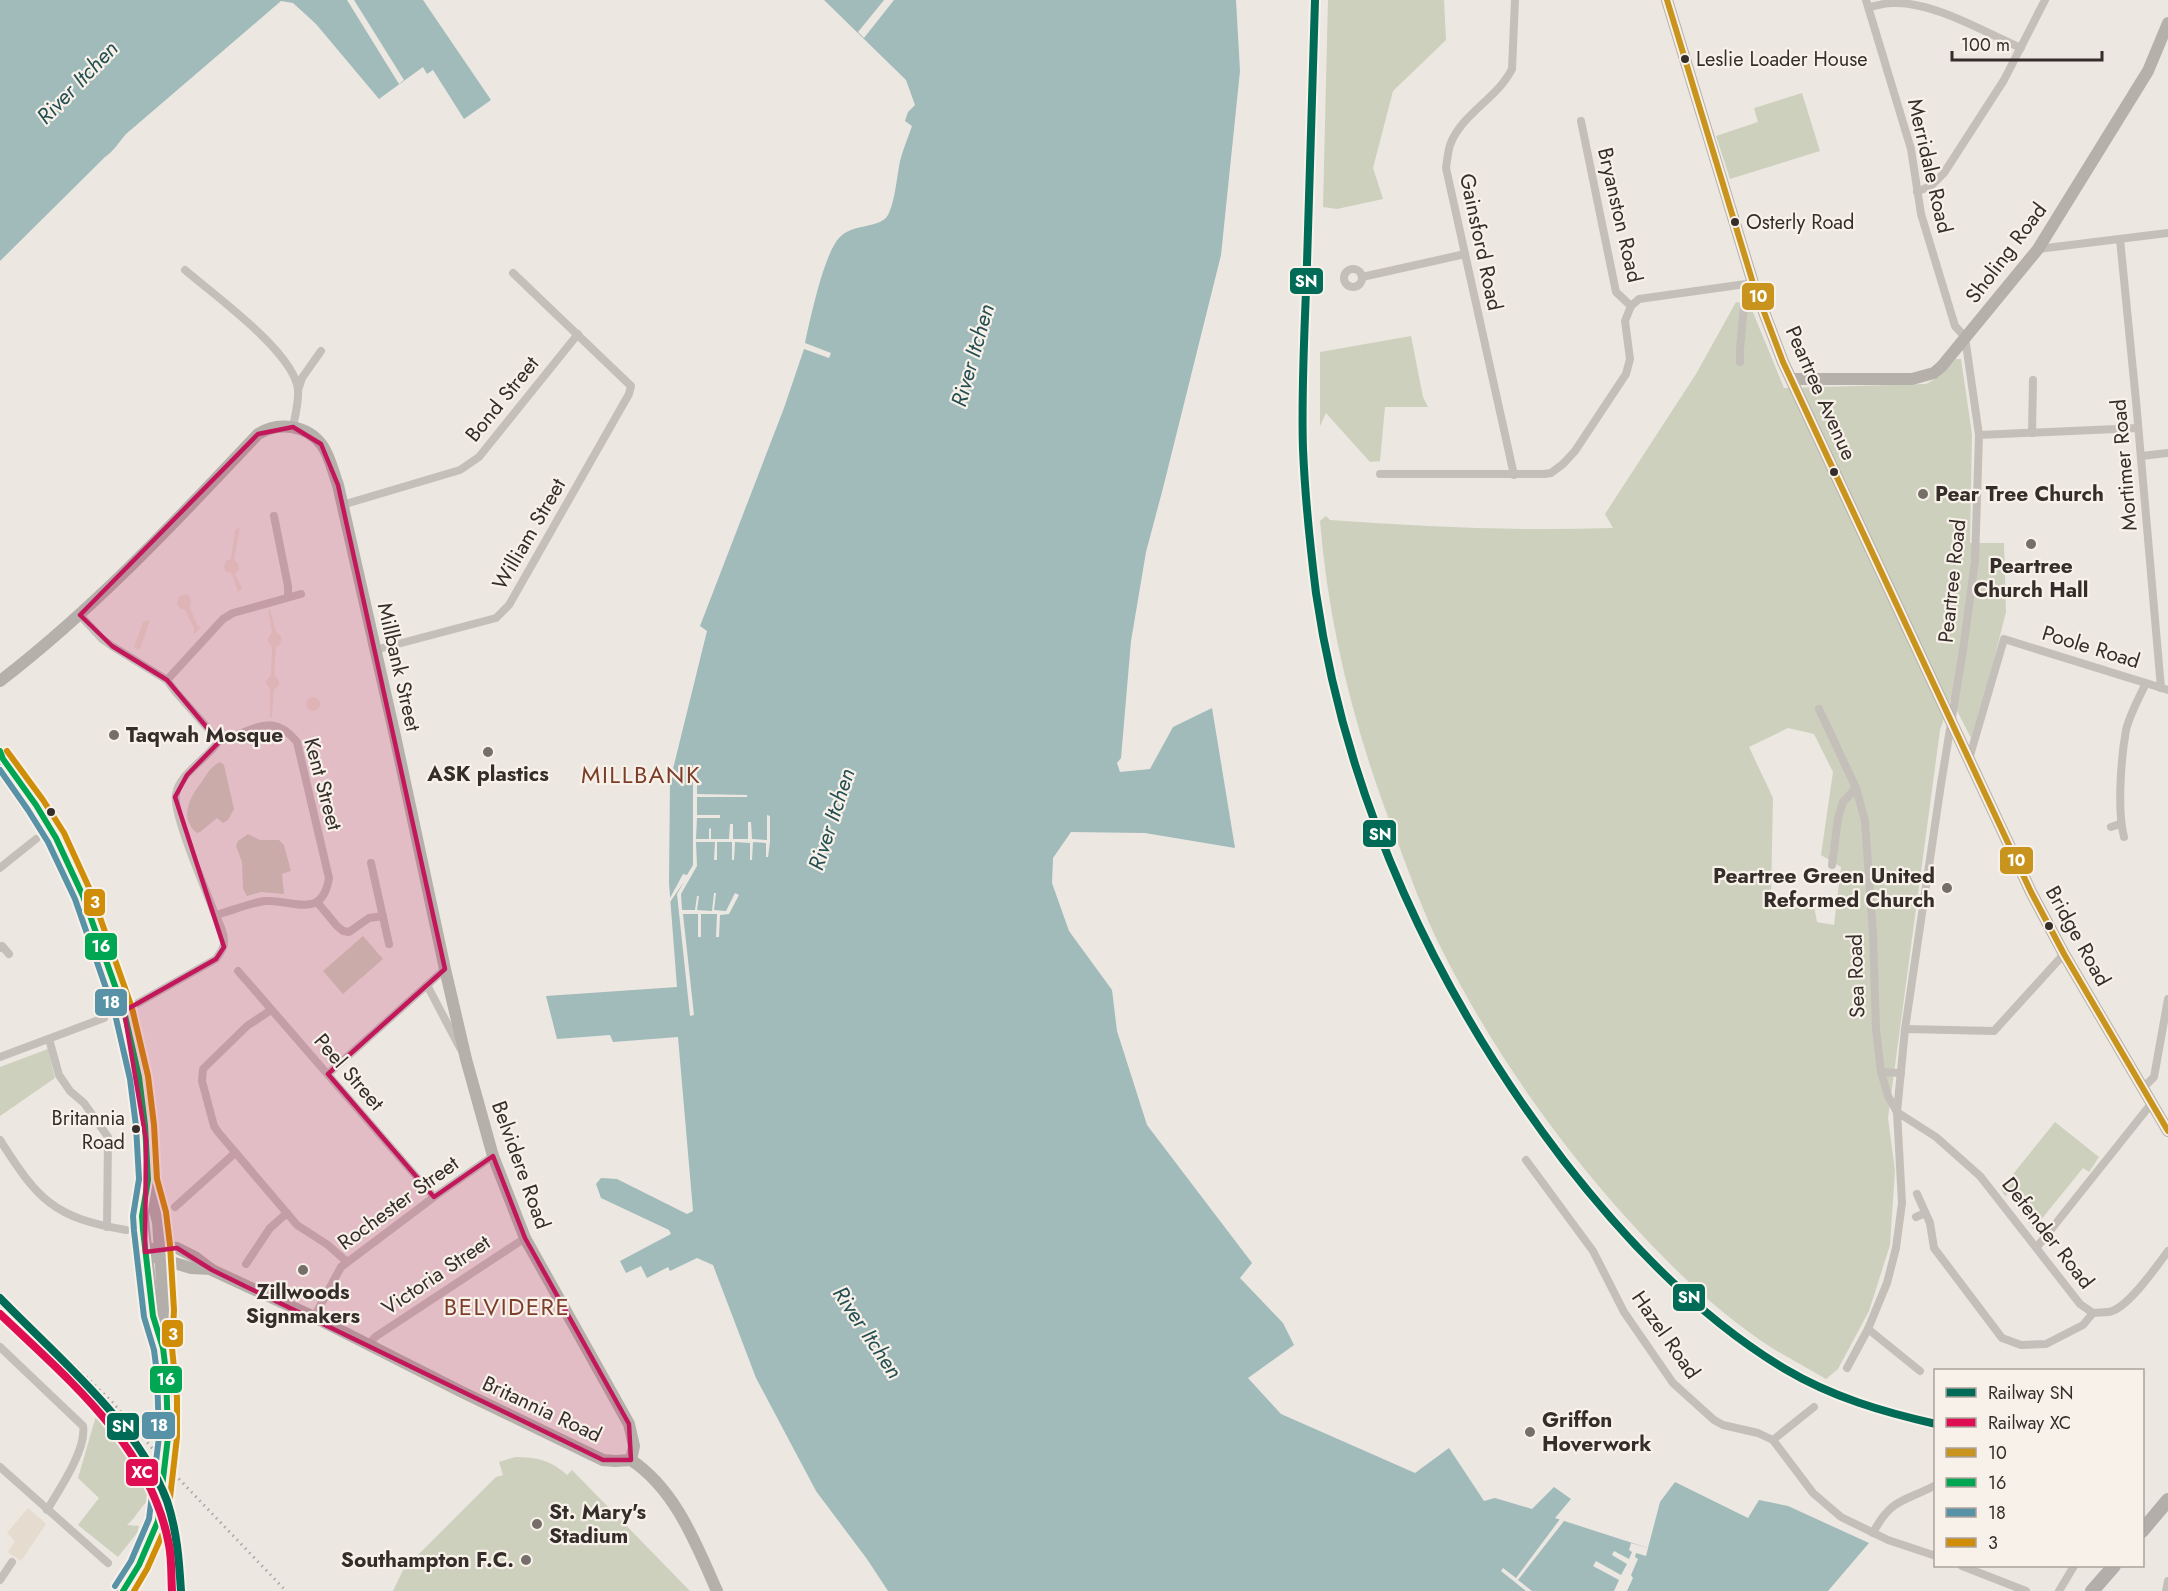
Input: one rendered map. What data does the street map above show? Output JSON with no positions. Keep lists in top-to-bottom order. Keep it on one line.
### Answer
{"streets":{"street":["Merridale Road","Bryanston Road","Gainsford Road","Sholing Road","Peartree Avenue","Bond Street","Mortimer Road","William Street","Peartree Road","Poole Road","Millbank Street","Kent Street","Bridge Road","Sea Road","Peel Street","Belvidere Road","Rochester Street","Defender Road","Victoria Street","Hazel Road","Britannia Road"]},"crossings":[["Merridale Road","Sholing Road"],["Merridale Road","Peartree Road"],["Bryanston Road","Gainsford Road"],["Sholing Road","Peartree Avenue"],["Sholing Road","Peartree Road"],["Peartree Avenue","Peartree Road"],["Peartree Avenue","Bridge Road"],["Bond Street","William Street"],["Bond Street","Millbank Street"],["Mortimer Road","Poole Road"],["William Street","Millbank Street"],["Peartree Road","Bridge Road"],["Peartree Road","Sea Road"],["Peartree Road","Defender Road"],["Poole Road","Bridge Road"],["Millbank Street","Belvidere Road"],["Sea Road","Defender Road"],["Peel Street","Rochester Street"],["Belvidere Road","Rochester Street"],["Belvidere Road","Victoria Street"],["Belvidere Road","Britannia Road"],["Rochester Street","Britannia Road"],["Victoria Street","Britannia Road"]],"districts":["MILLBANK","BELVIDERE"],"water":["River Itchen"],"places":["Leslie Loader House","Osterly Road","Pear Tree Church","Peartree Church Hall","Taqwah Mosque","ASK plastics","Peartree Green United Reformed Church","Britannia Road","Zillwoods Signmakers","Griffon Hoverwork","St. Mary's Stadium","Southampton F.C."],"lines":["rail line SN","transit line 10","transit line 16","transit line 3","transit line 18","rail line XC"],"legend":["Railway SN","Railway XC","10","16","18","3"],"scale_bar":"100 m"}
